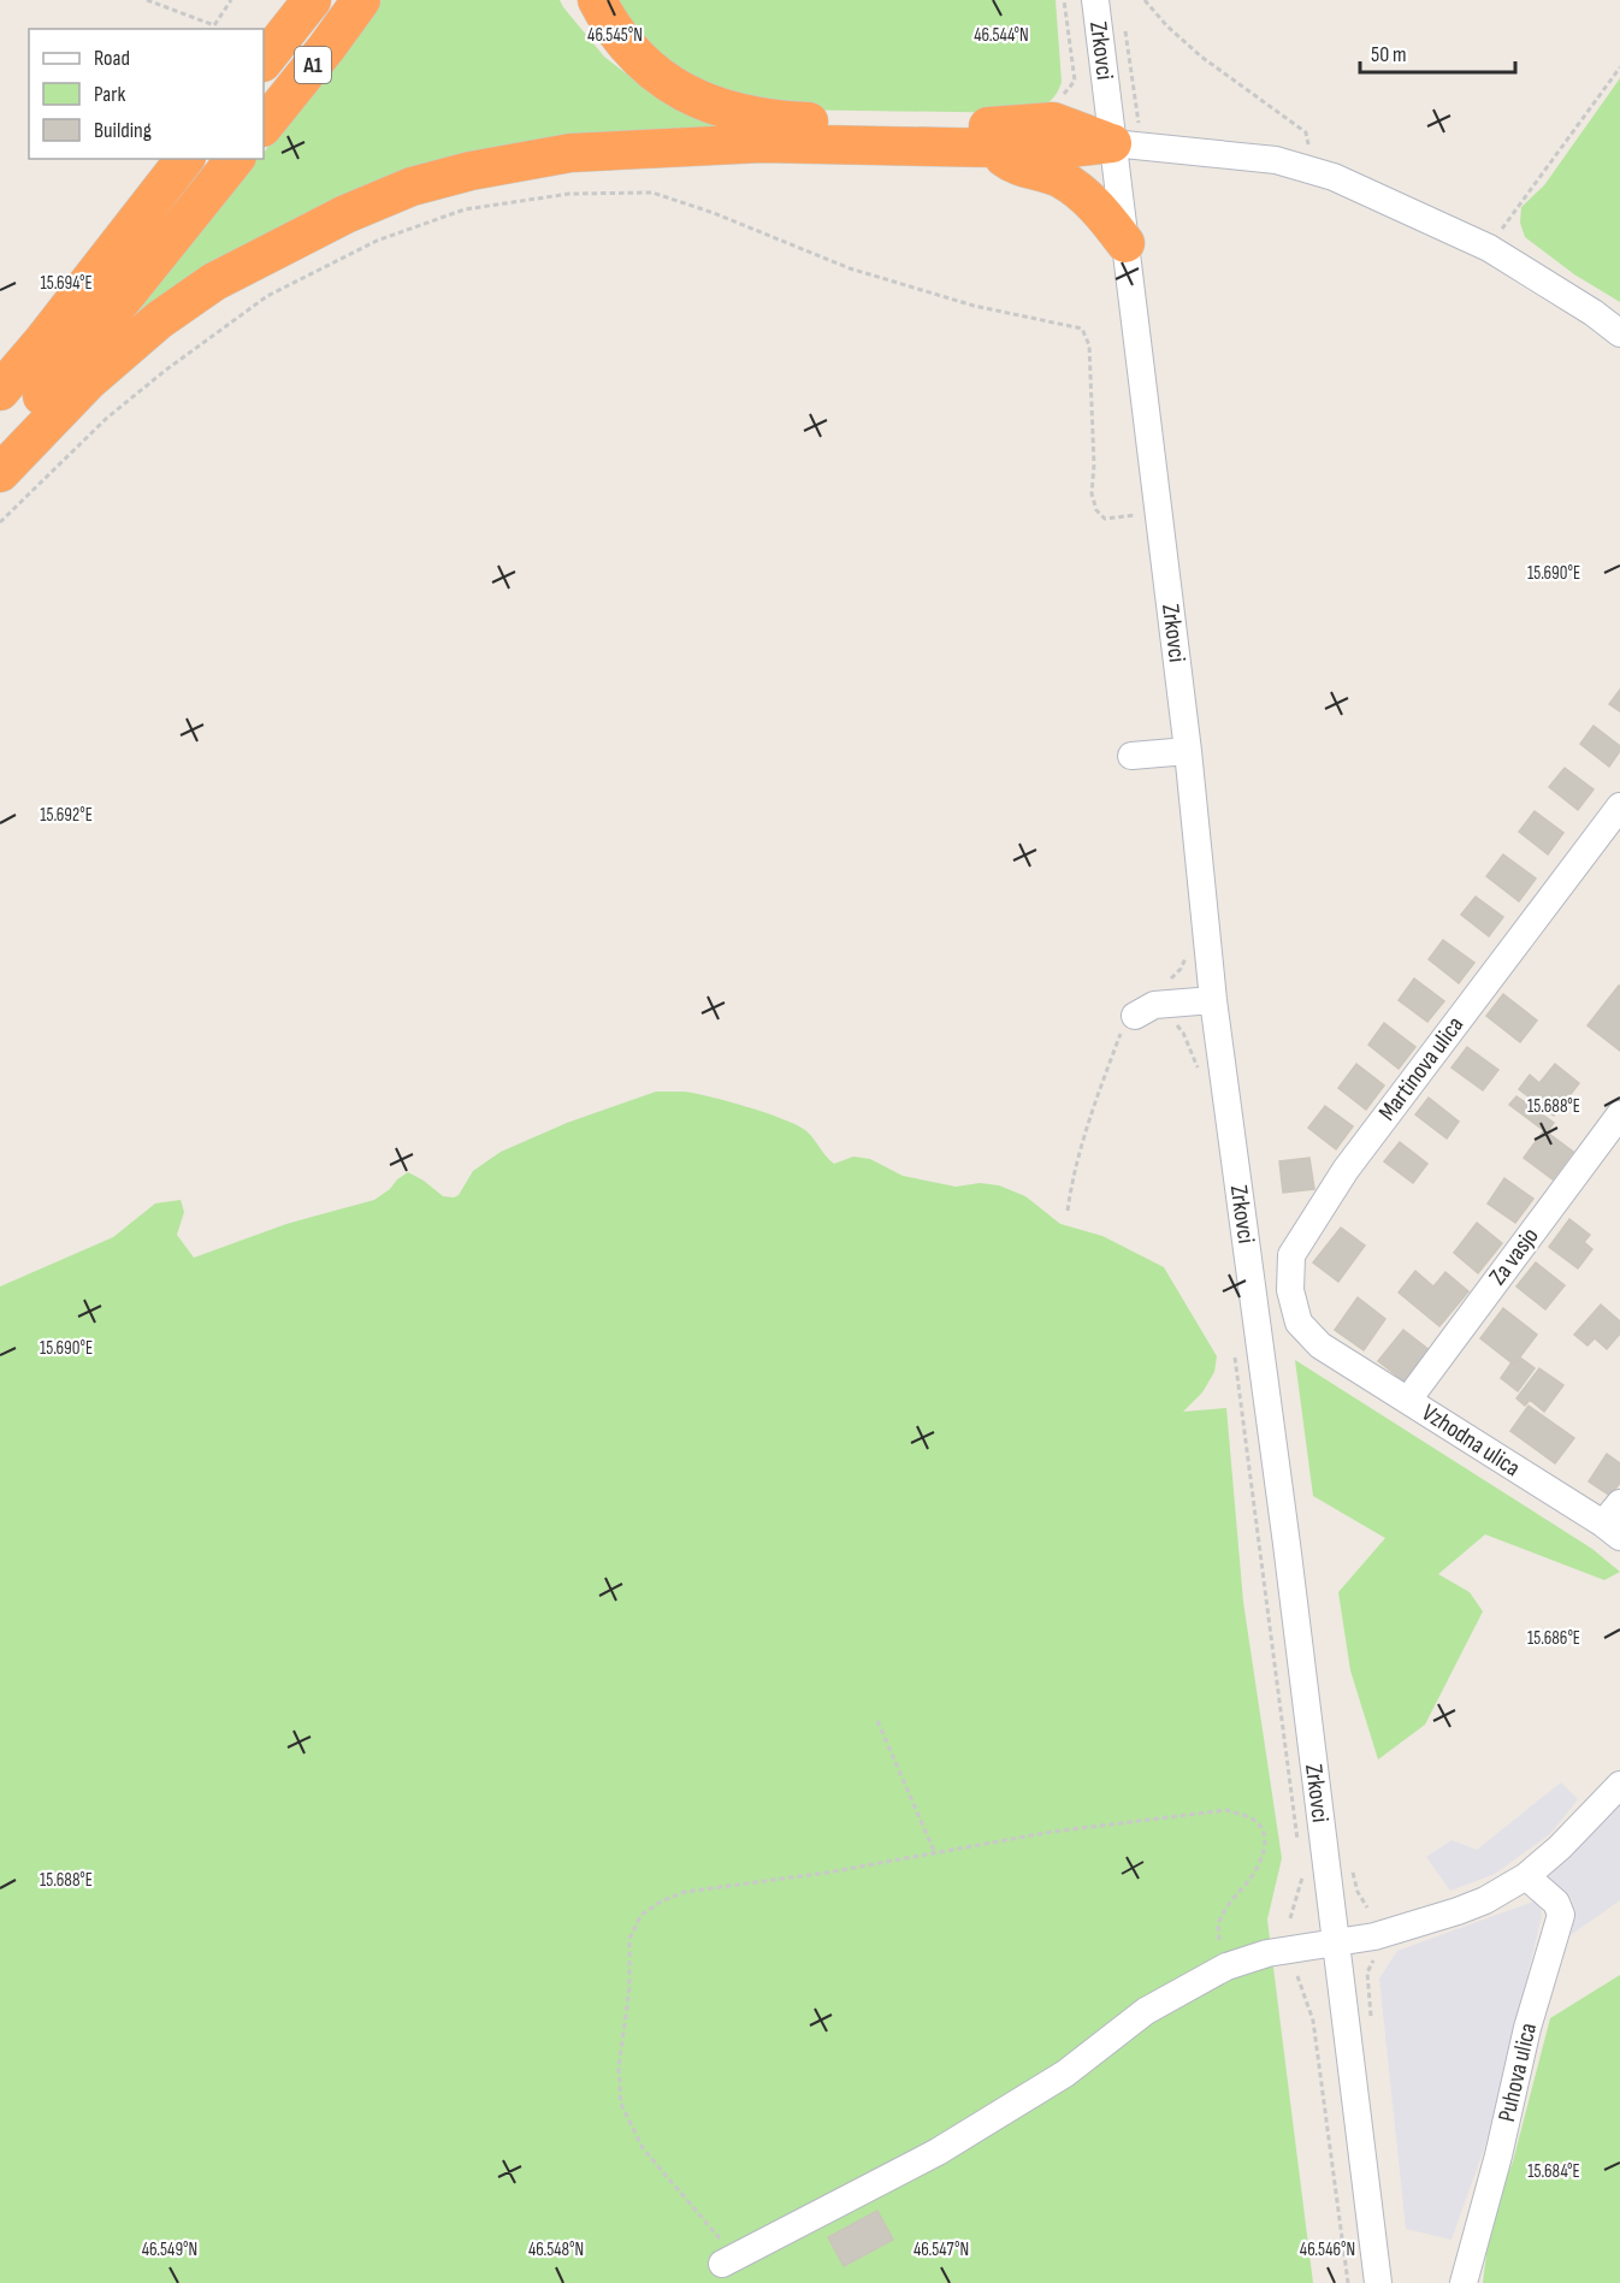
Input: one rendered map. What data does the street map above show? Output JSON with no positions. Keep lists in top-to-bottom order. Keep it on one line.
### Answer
{"streets":{"highway":["A1"],"street":["Zrkovci","Martinova ulica","Za vasjo","Vzhodna ulica","Puhova ulica"]},"crossings":[["Martinova ulica","Vzhodna ulica"],["Za vasjo","Vzhodna ulica"]],"legend":["Road","Park","Building"],"scale_bar":"50 m","coordinates":["46.544°N","46.545°N","15.694°E","15.690°E","15.692°E","15.688°E","15.686°E","15.684°E","46.549°N","46.548°N","46.547°N","46.546°N"]}
